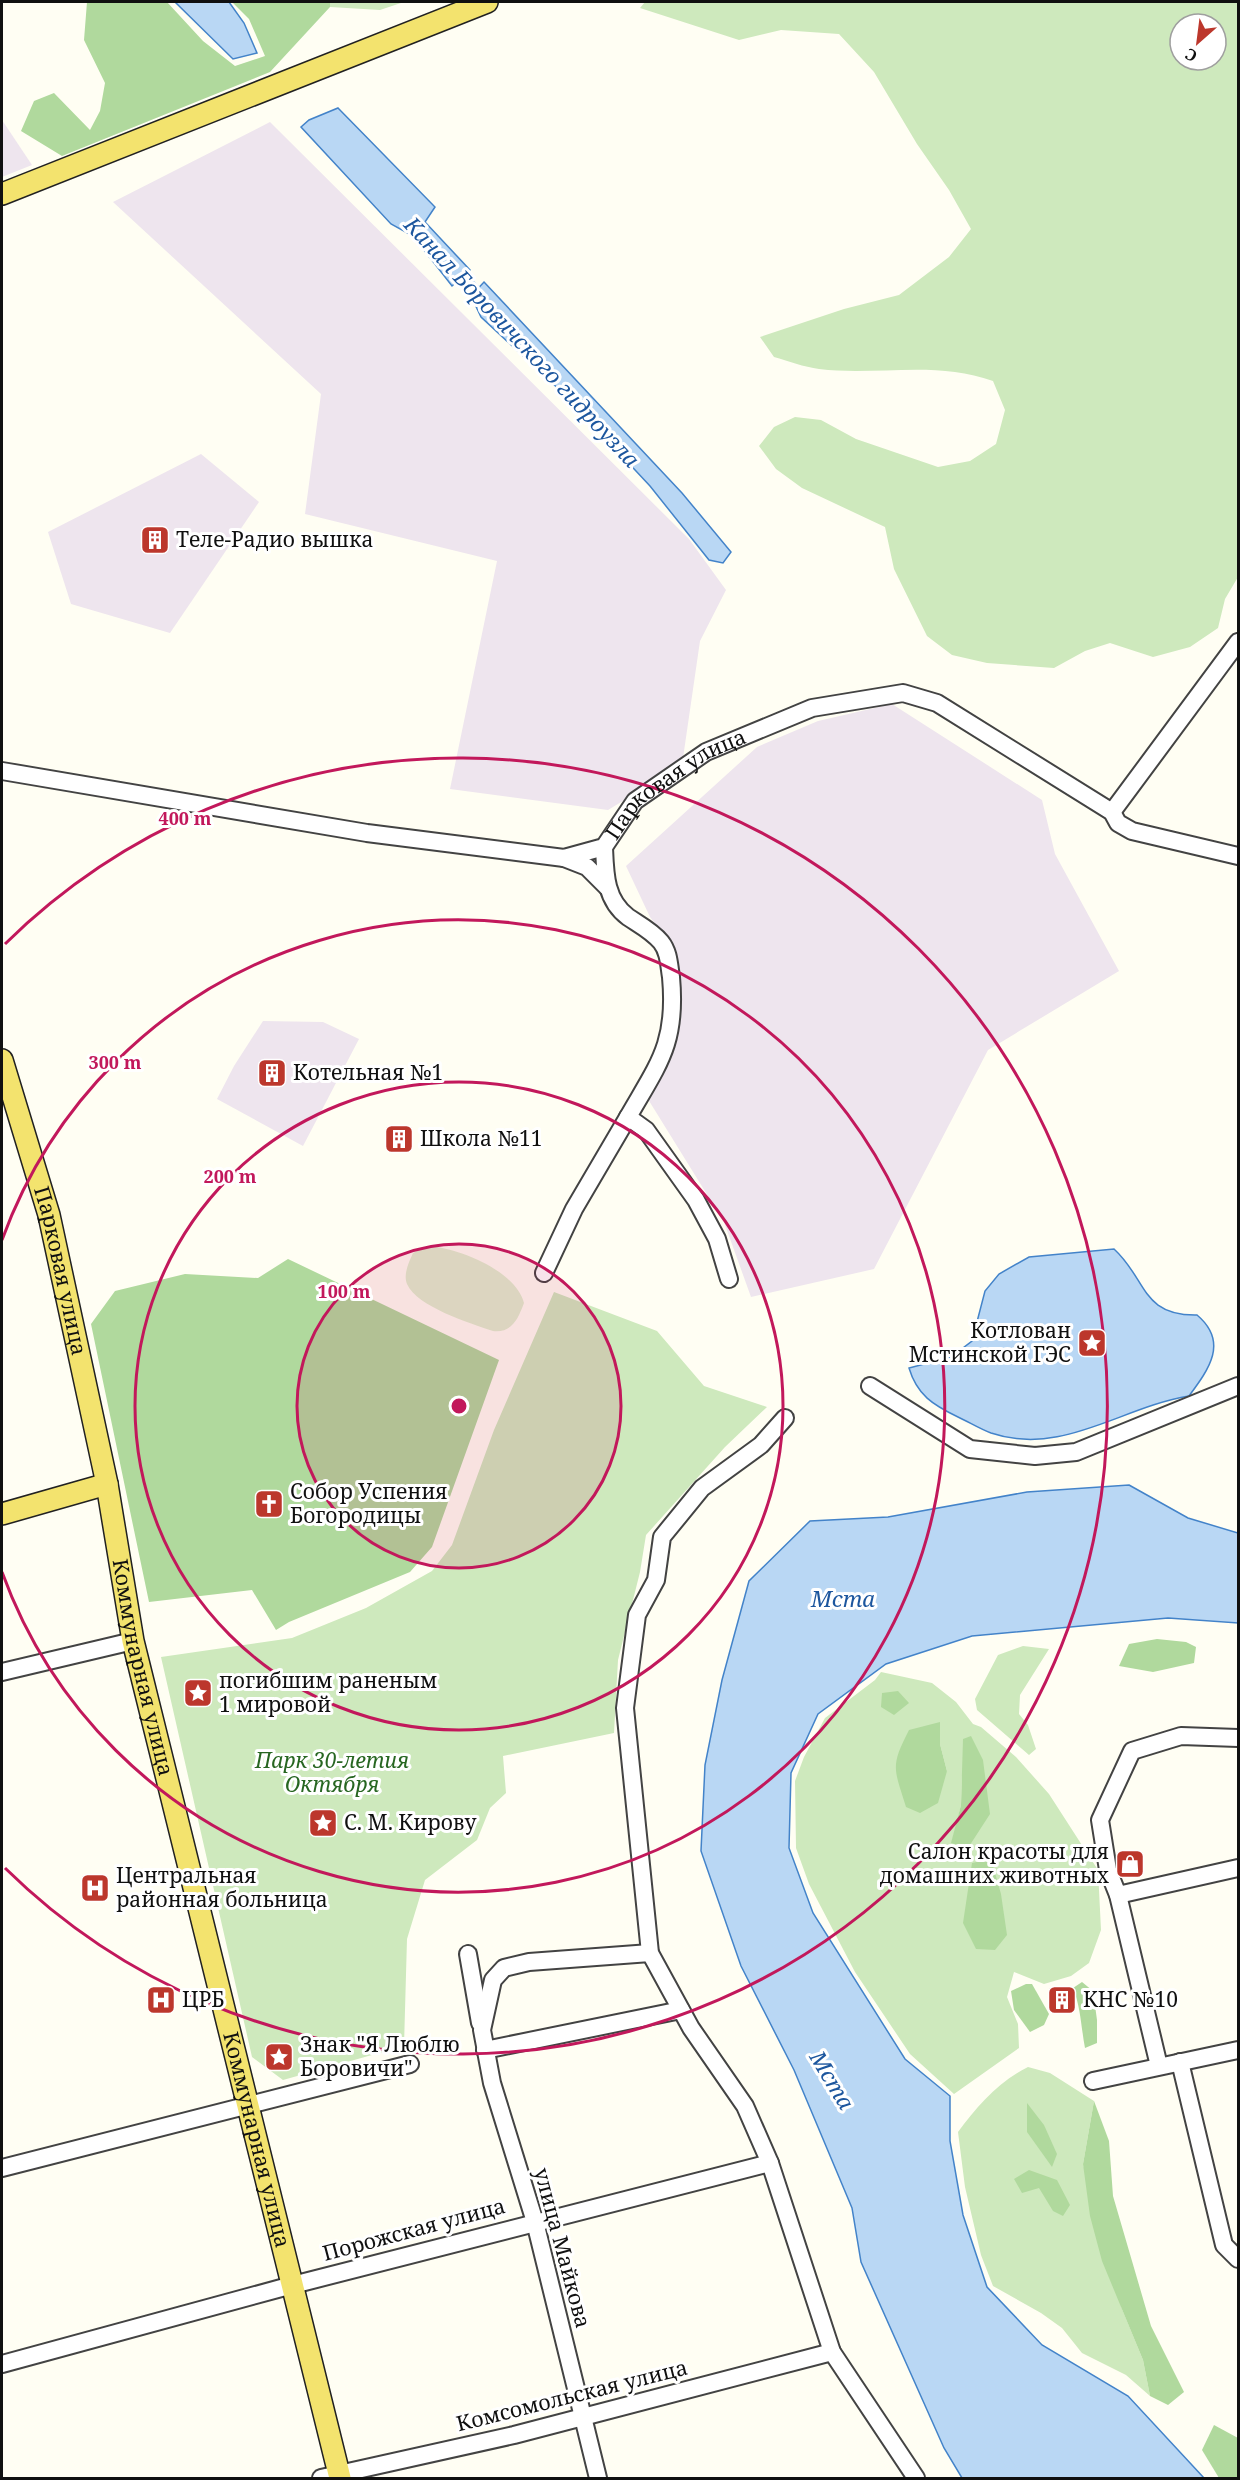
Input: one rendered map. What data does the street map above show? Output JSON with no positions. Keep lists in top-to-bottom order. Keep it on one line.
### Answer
{"streets":{"main road":["Парковая улица","Коммунарная улица"],"street":["Порожская улица","улица Майкова","Комсомольская улица"]},"crossings":[["Парковая улица","Коммунарная улица"],["Коммунарная улица","Порожская улица"],["Коммунарная улица","Комсомольская улица"],["Порожская улица","улица Майкова"],["улица Майкова","Комсомольская улица"]],"water":["Канал Боровичского гидроузла","Мста"],"parks":["Парк 30-летия Октября"],"places":{"building":["Теле-Радио вышка","Котельная №1","Школа №11","КНС №10"],"place":["Котлован Мстинской ГЭС","погибшим раненым 1 мировой","С. М. Кирову","Знак \"Я Люблю Боровичи\""],"church":["Собор Успения Богородицы"],"shop":["Салон красоты для домашних животных"],"hospital":["Центральная районная больница","ЦРБ"]},"north":"bottom left","rings":["400 m","300 m","200 m","100 m"]}
